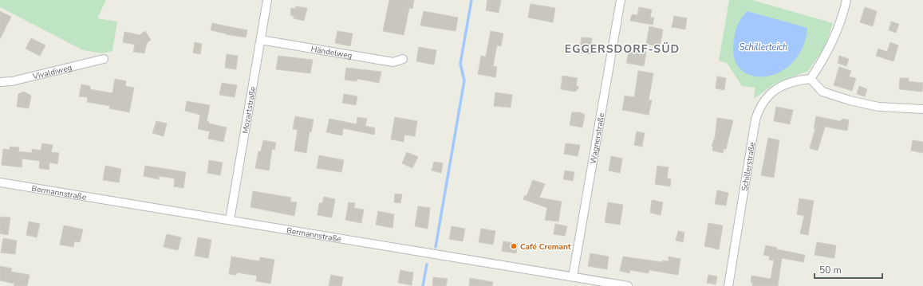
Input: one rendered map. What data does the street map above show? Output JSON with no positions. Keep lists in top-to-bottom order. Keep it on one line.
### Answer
{"streets":{"street":["Händelweg","Vivaldiweg","Mozartstraße","Wagnerstraße","Schillerstraße","Bermannstraße"]},"crossings":[["Händelweg","Mozartstraße"],["Mozartstraße","Bermannstraße"],["Wagnerstraße","Bermannstraße"]],"districts":["EGGERSDORF-SÜD"],"water":["Schillerteich"],"places":["Café Cremant"],"scale_bar":"50 m"}
